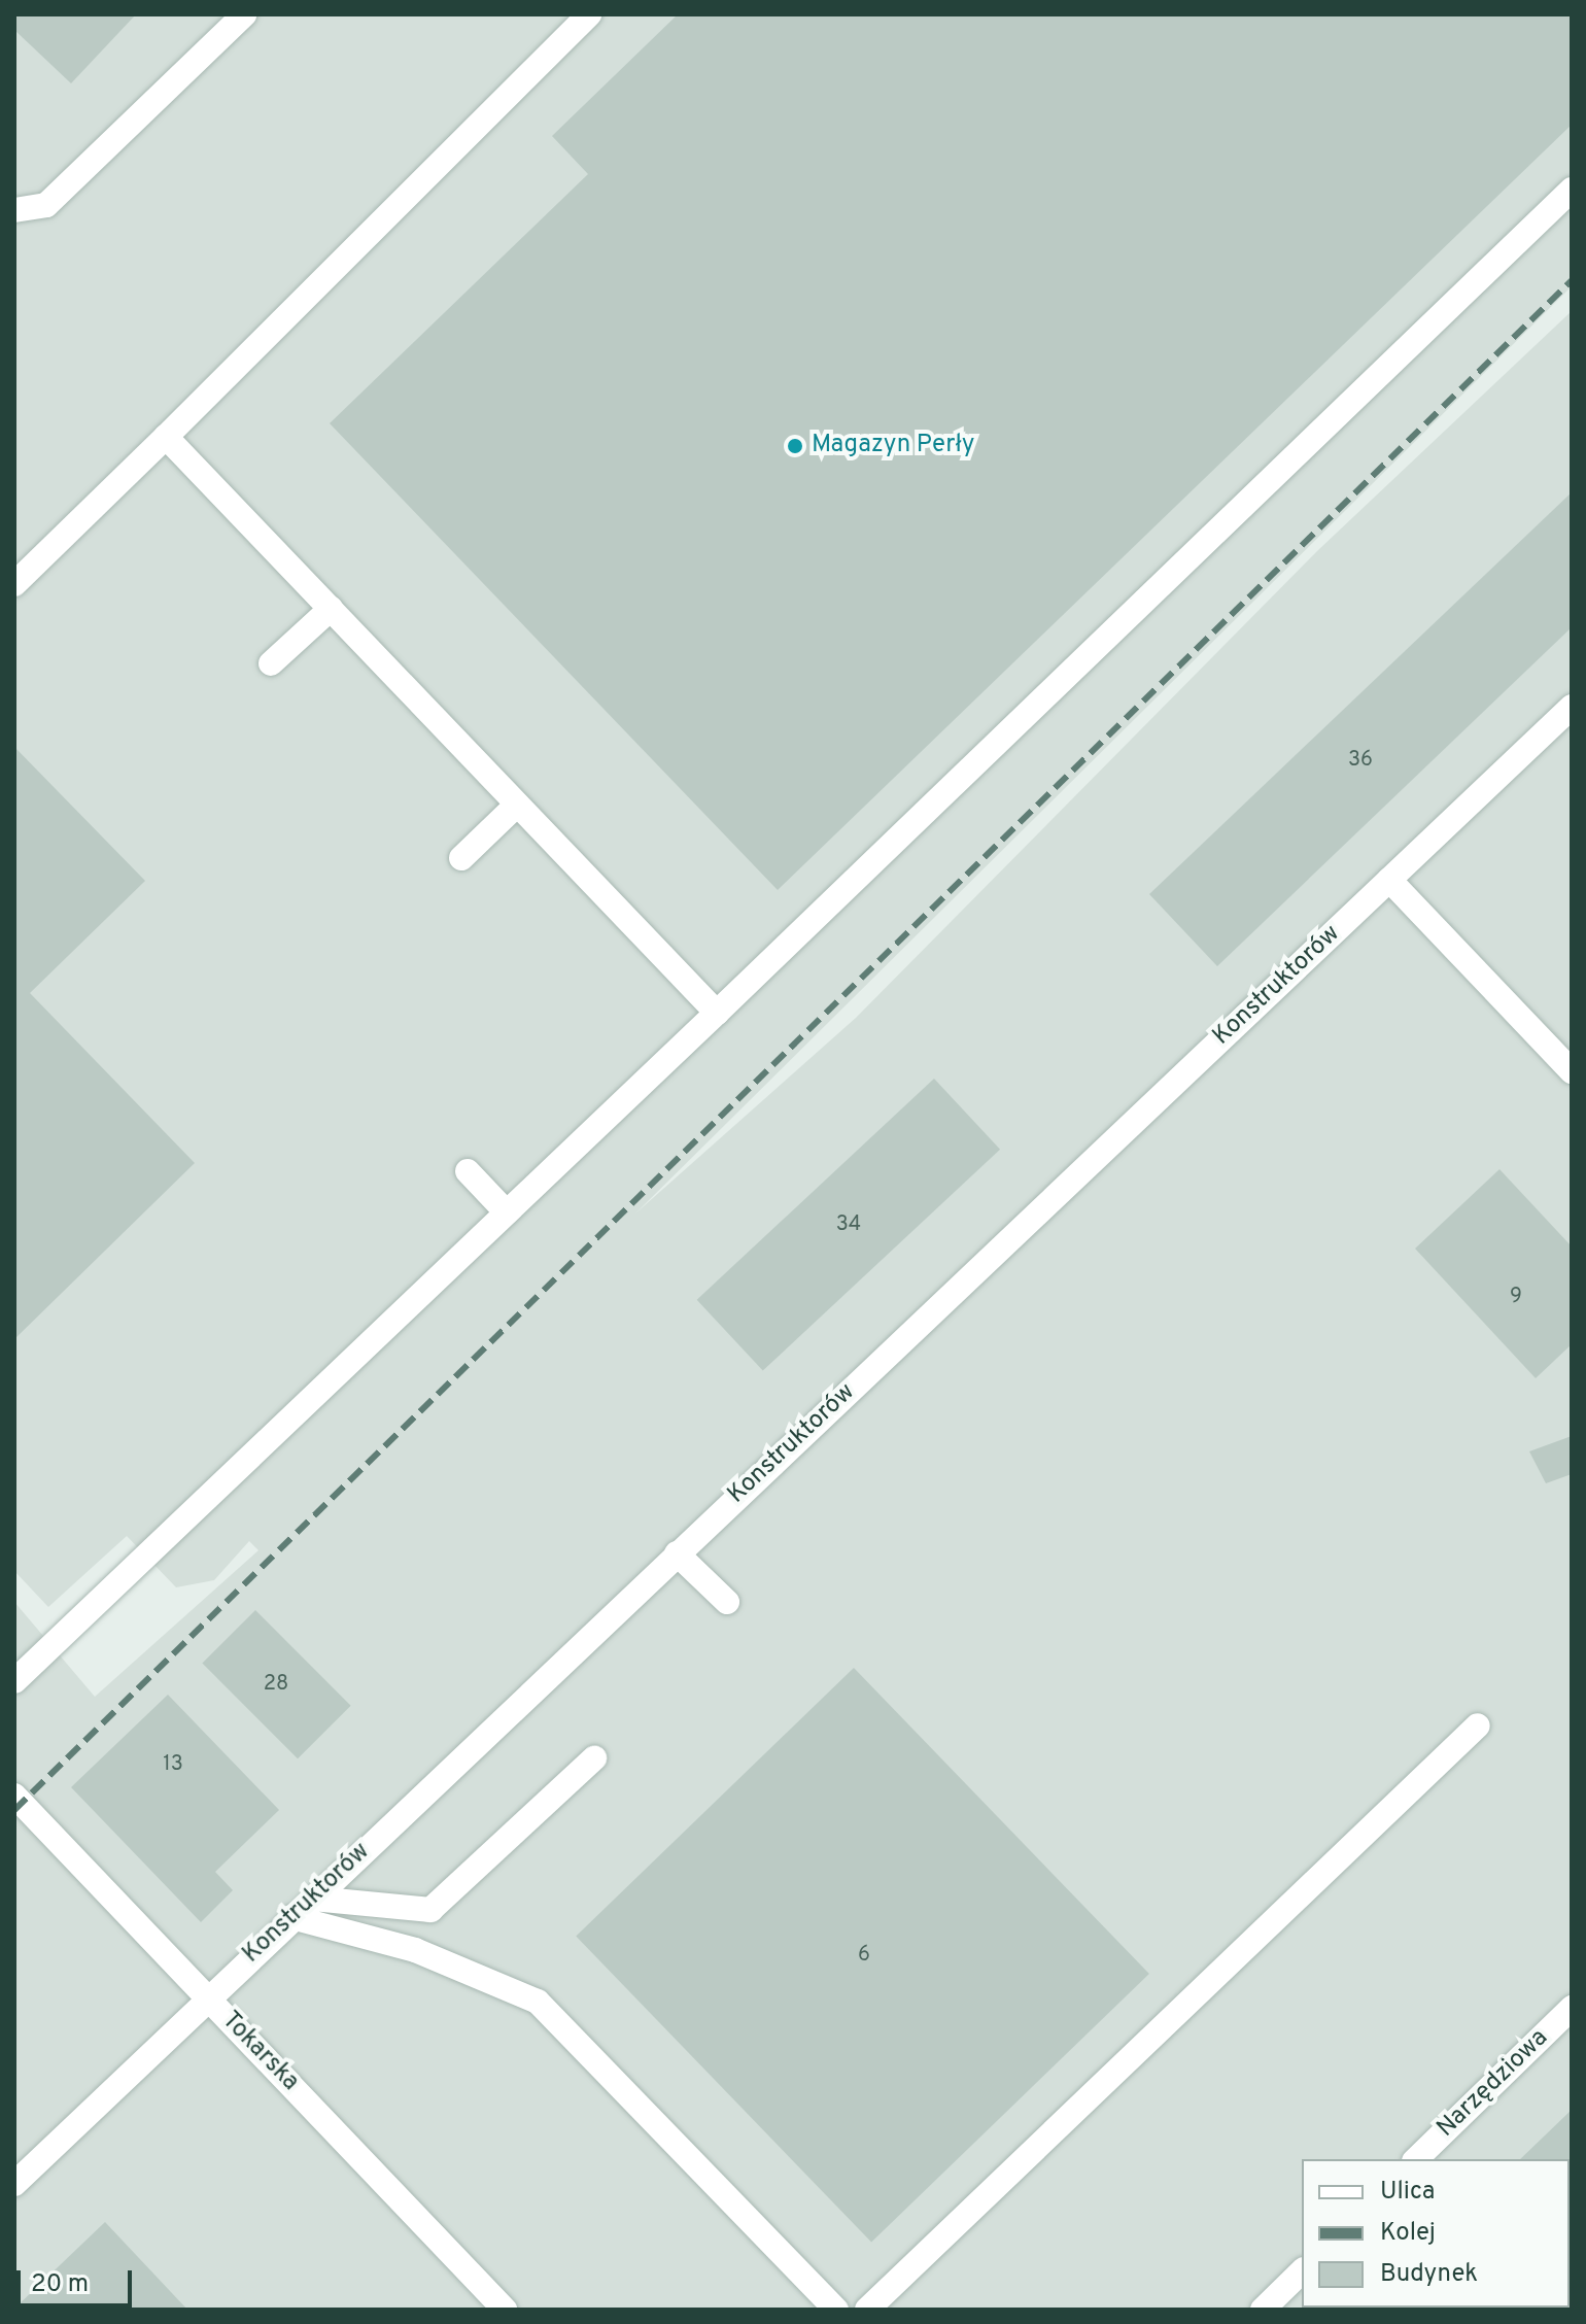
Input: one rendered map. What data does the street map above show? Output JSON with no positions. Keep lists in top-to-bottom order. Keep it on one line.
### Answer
{"streets":{"lane":["Konstruktorów","Tokarska","Narzędziowa"]},"crossings":[["Konstruktorów","Tokarska"]],"places":["Magazyn Perły"],"house_numbers":["36","34","9","28","13","6"],"legend":["Ulica","Kolej","Budynek"],"scale_bar":"20 m"}
